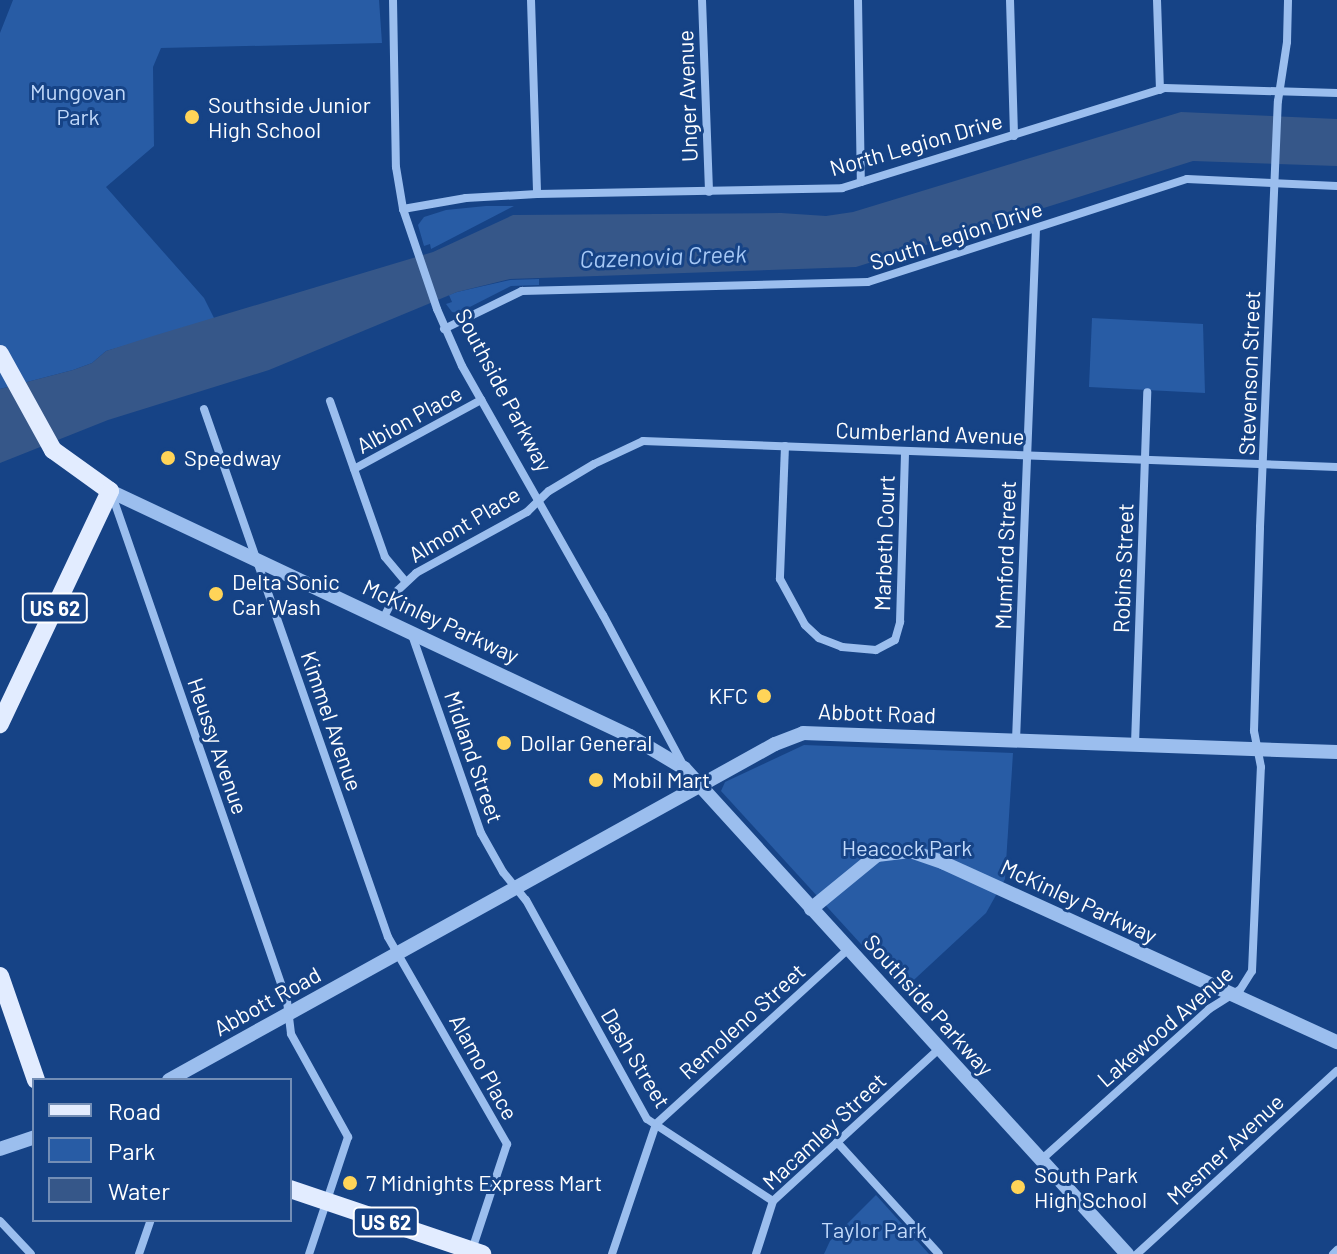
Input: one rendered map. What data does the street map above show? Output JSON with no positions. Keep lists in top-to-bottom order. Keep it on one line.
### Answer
{"streets":{"main road":["US 62"],"street":["Unger Avenue","North Legion Drive","South Legion Drive","Stevenson Street","Southside Parkway","Albion Place","Cumberland Avenue","Almont Place","Marbeth Court","Mumford Street","Robins Street","McKinley Parkway","Abbott Road","Kimmel Avenue","Heussy Avenue","Midland Street","Remoleno Street","Lakewood Avenue","Dash Street","Alamo Place","Macamley Street","Mesmer Avenue"]},"crossings":[["Unger Avenue","North Legion Drive"],["North Legion Drive","Stevenson Street"],["North Legion Drive","Southside Parkway"],["South Legion Drive","Stevenson Street"],["South Legion Drive","Southside Parkway"],["South Legion Drive","Mumford Street"],["Stevenson Street","Cumberland Avenue"],["Stevenson Street","Abbott Road"],["Stevenson Street","Lakewood Avenue"],["Southside Parkway","Albion Place"],["Southside Parkway","Cumberland Avenue"],["Southside Parkway","Almont Place"],["Southside Parkway","McKinley Parkway"],["Southside Parkway","Abbott Road"],["Southside Parkway","Remoleno Street"],["Southside Parkway","Lakewood Avenue"],["Southside Parkway","Macamley Street"],["Cumberland Avenue","Almont Place"],["Cumberland Avenue","Marbeth Court"],["Cumberland Avenue","Mumford Street"],["Cumberland Avenue","Robins Street"],["Almont Place","McKinley Parkway"],["Mumford Street","Abbott Road"],["Robins Street","Abbott Road"],["US 62","McKinley Parkway"],["US 62","Heussy Avenue"],["US 62","Alamo Place"],["McKinley Parkway","Abbott Road"],["McKinley Parkway","Kimmel Avenue"],["McKinley Parkway","Heussy Avenue"],["McKinley Parkway","Midland Street"],["McKinley Parkway","Lakewood Avenue"],["Abbott Road","Kimmel Avenue"],["Abbott Road","Heussy Avenue"],["Abbott Road","Midland Street"],["Abbott Road","Lakewood Avenue"],["Abbott Road","Dash Street"],["Abbott Road","Alamo Place"],["Kimmel Avenue","Alamo Place"],["Midland Street","Dash Street"],["Remoleno Street","Dash Street"],["Dash Street","Macamley Street"]],"water":["Cazenovia Creek"],"parks":["Mungovan Park","Heacock Park","Taylor Park"],"places":["Southside Junior High School","Speedway","Delta Sonic Car Wash","KFC","Dollar General","Mobil Mart","7 Midnights Express Mart","South Park High School"],"legend":["Road","Park","Water"]}
